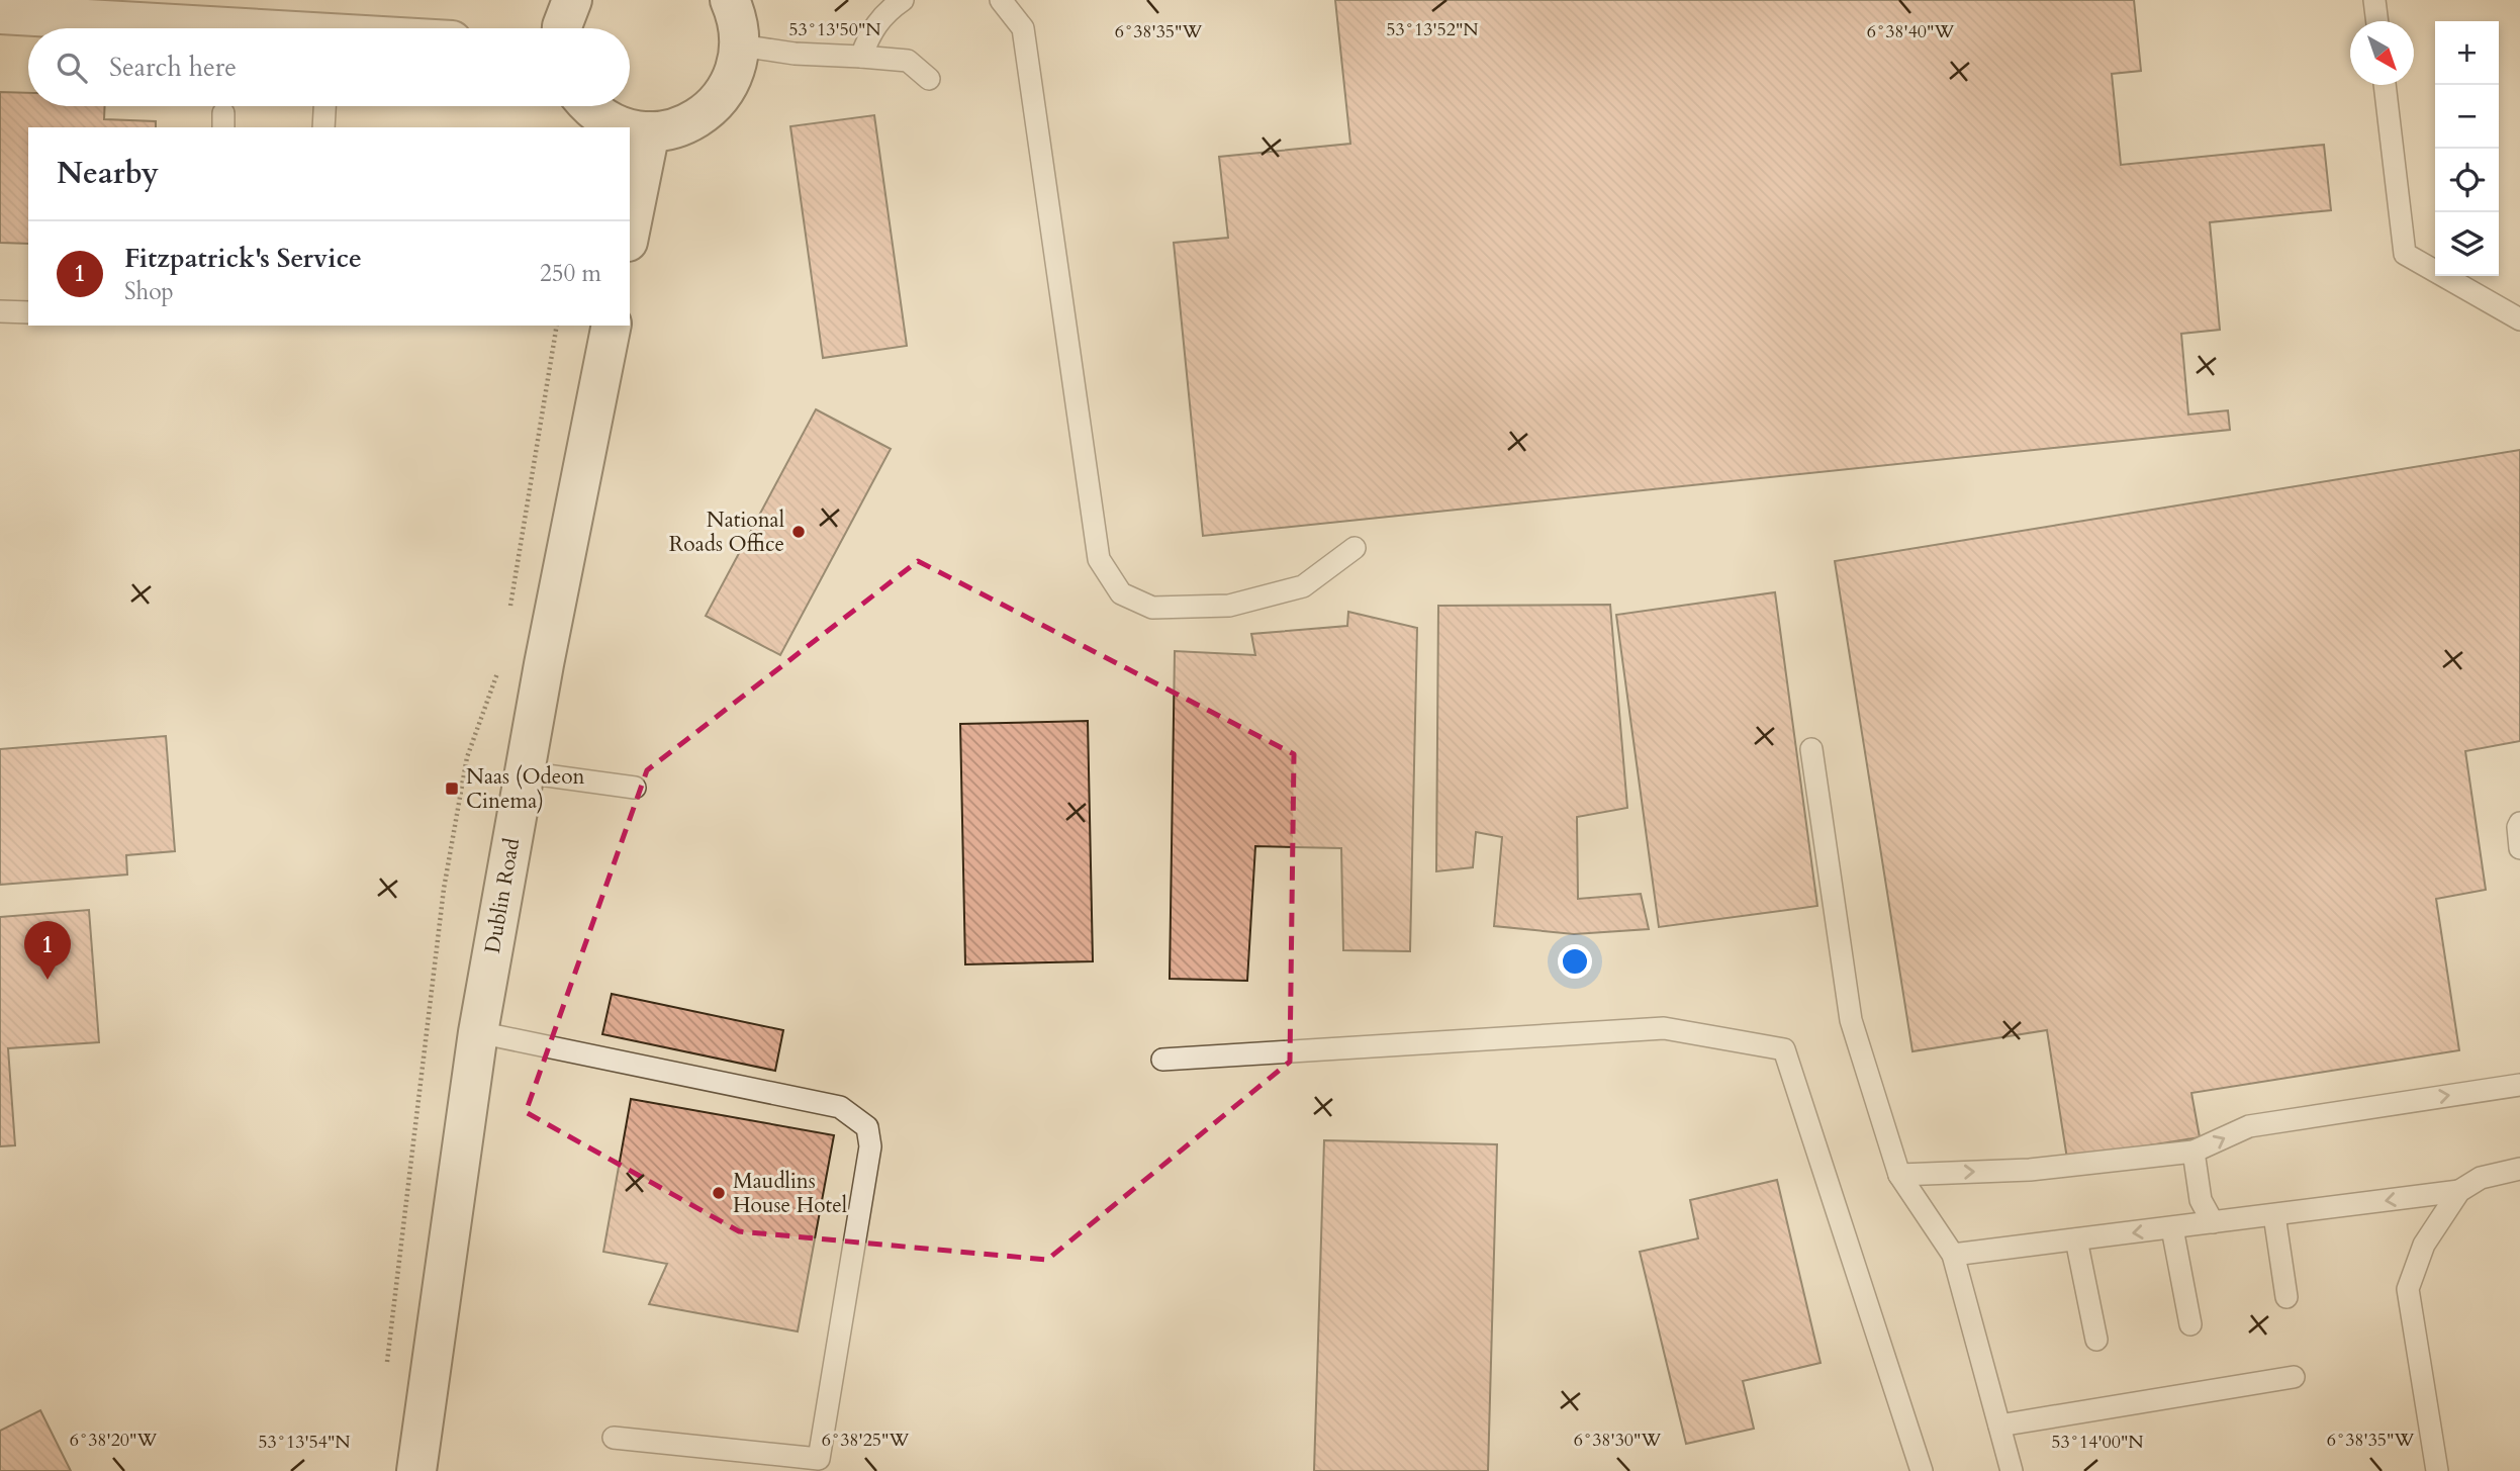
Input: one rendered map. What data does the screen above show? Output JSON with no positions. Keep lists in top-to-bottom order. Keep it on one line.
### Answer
{"streets":{"main road":["Dublin Road"]},"places":{"other":["National Roads Office","Maudlins House Hotel"],"transit":["Naas (Odeon Cinema)"]},"north":"bottom right","page":{"map_buttons":["+","−"],"search":"Search here","heading":"Nearby","list":[{"mark":"1","name":"Fitzpatrick's Service","note":"Shop","value":"250 m"}],"pins":"1"},"coordinates":["53°13'50\"N","53°13'52\"N","6°38'35\"W","6°38'40\"W","6°38'20\"W","6°38'25\"W","6°38'30\"W","53°13'54\"N","53°14'00\"N"]}
